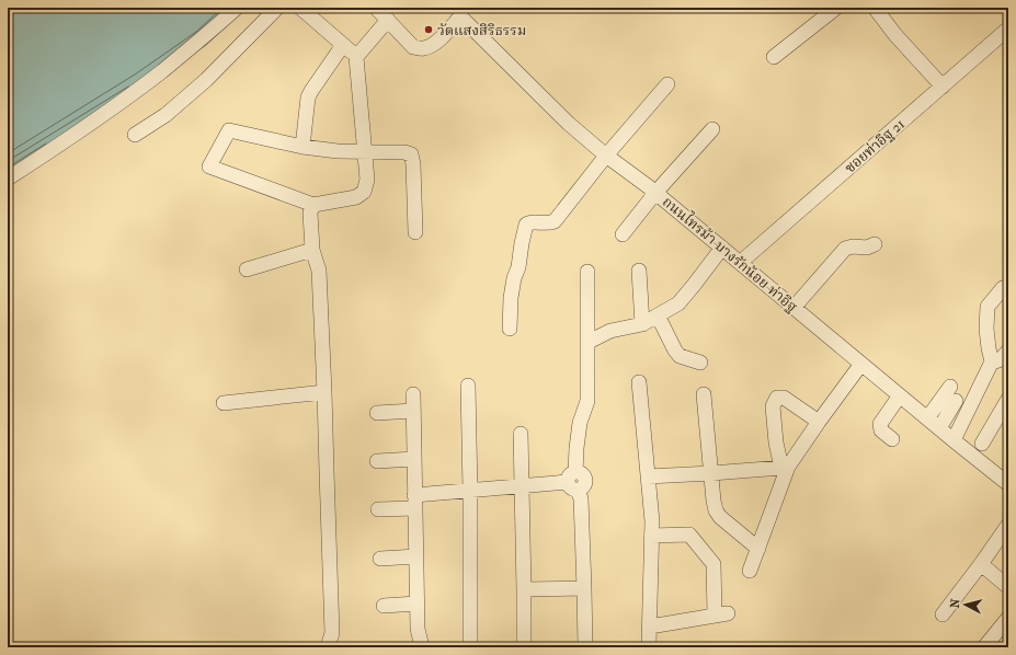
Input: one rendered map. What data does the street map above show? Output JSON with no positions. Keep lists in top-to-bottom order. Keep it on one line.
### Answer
{"streets":{"street":["ซอยท่าอิฐ 21","ถนนไทรม้า-บางรักน้อย-ท่าอิฐ"]},"crossings":[["ซอยท่าอิฐ 21","ถนนไทรม้า-บางรักน้อย-ท่าอิฐ"]],"places":["วัดแสงสิริธรรม"],"north":"left"}
